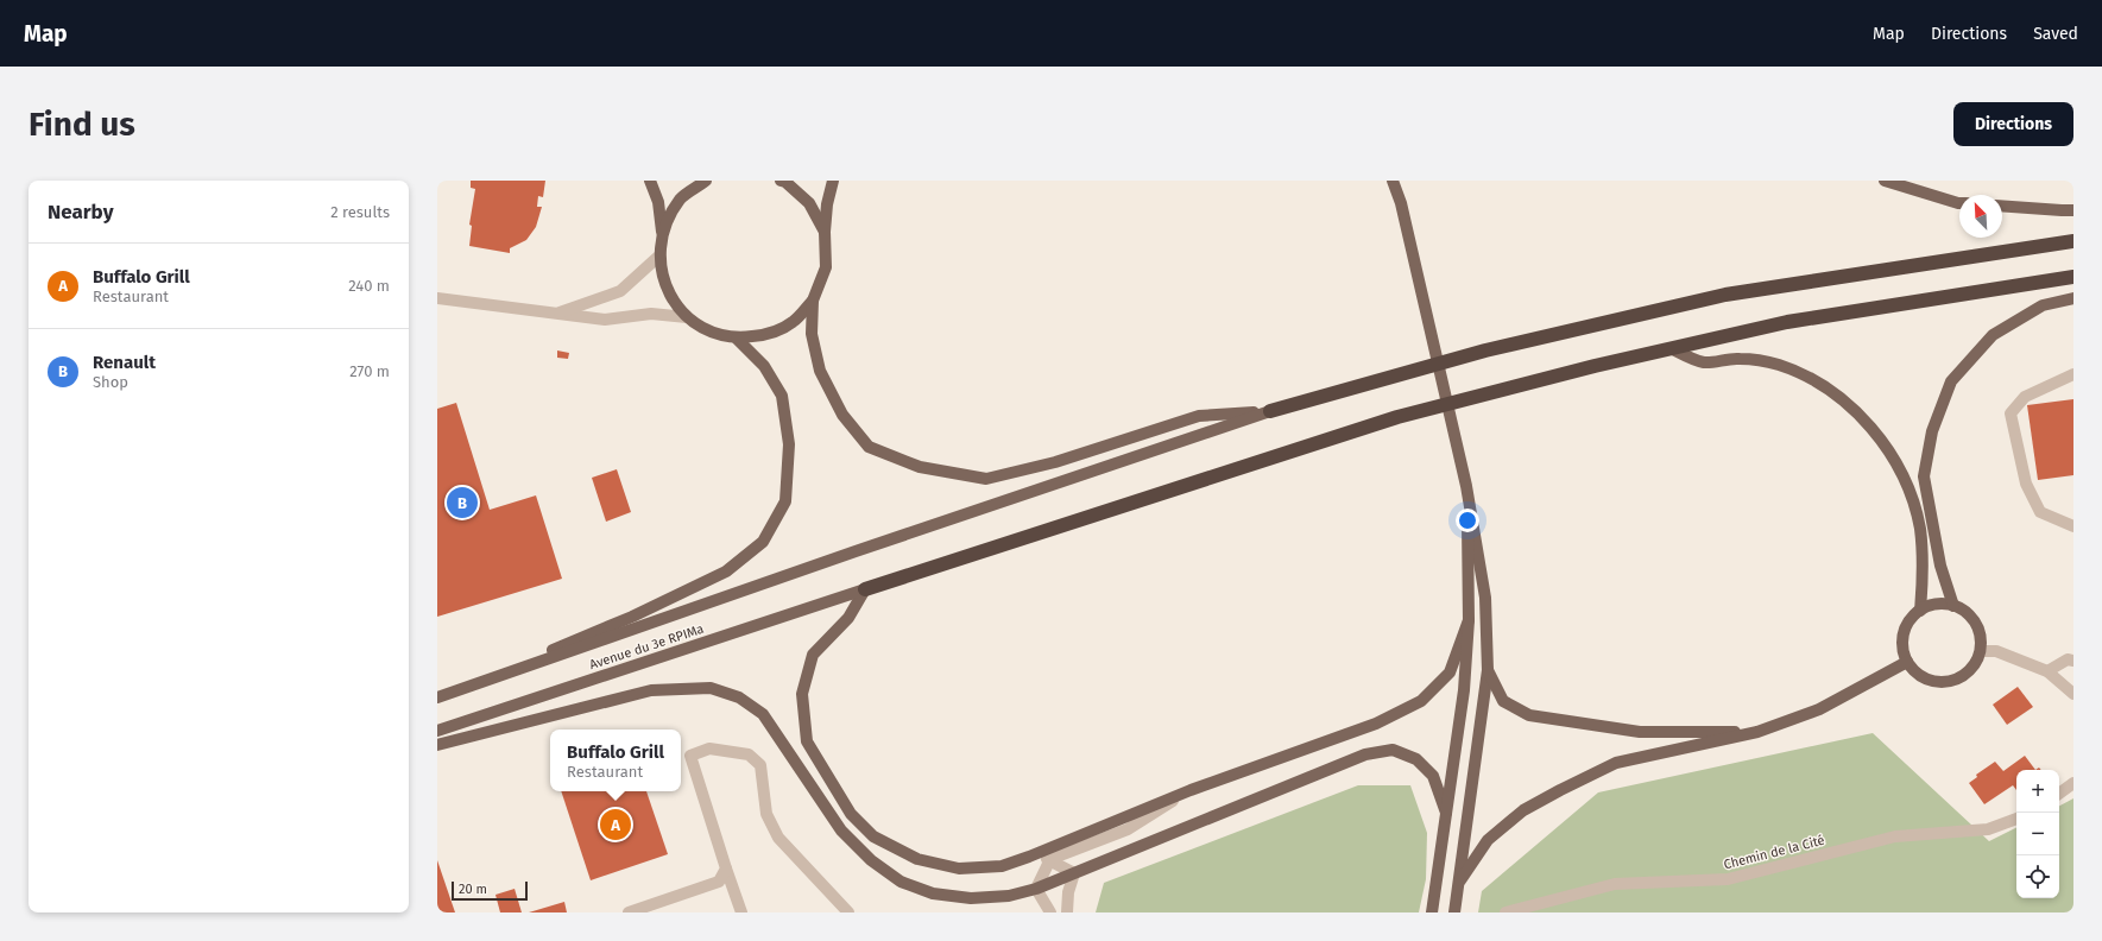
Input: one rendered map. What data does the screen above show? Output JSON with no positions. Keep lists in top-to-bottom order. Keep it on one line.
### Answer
{"streets":{"main road":["Avenue du 3e RPIMa"],"street":["Chemin de la Cité"]},"scale_bar":"20 m","north":"top left","page":{"header":"Map","nav":["Map","Directions","Saved"],"buttons":"Directions","title":"Find us","heading":["Nearby","2 results"],"list":[{"mark":"A","name":"Buffalo Grill","note":"Restaurant","value":"240 m"},{"mark":"B","name":"Renault","note":"Shop","value":"270 m"}],"pins":["B","A"],"popup":["Buffalo Grill","Restaurant"],"map_buttons":["+","−"],"scale":"20 m"}}
